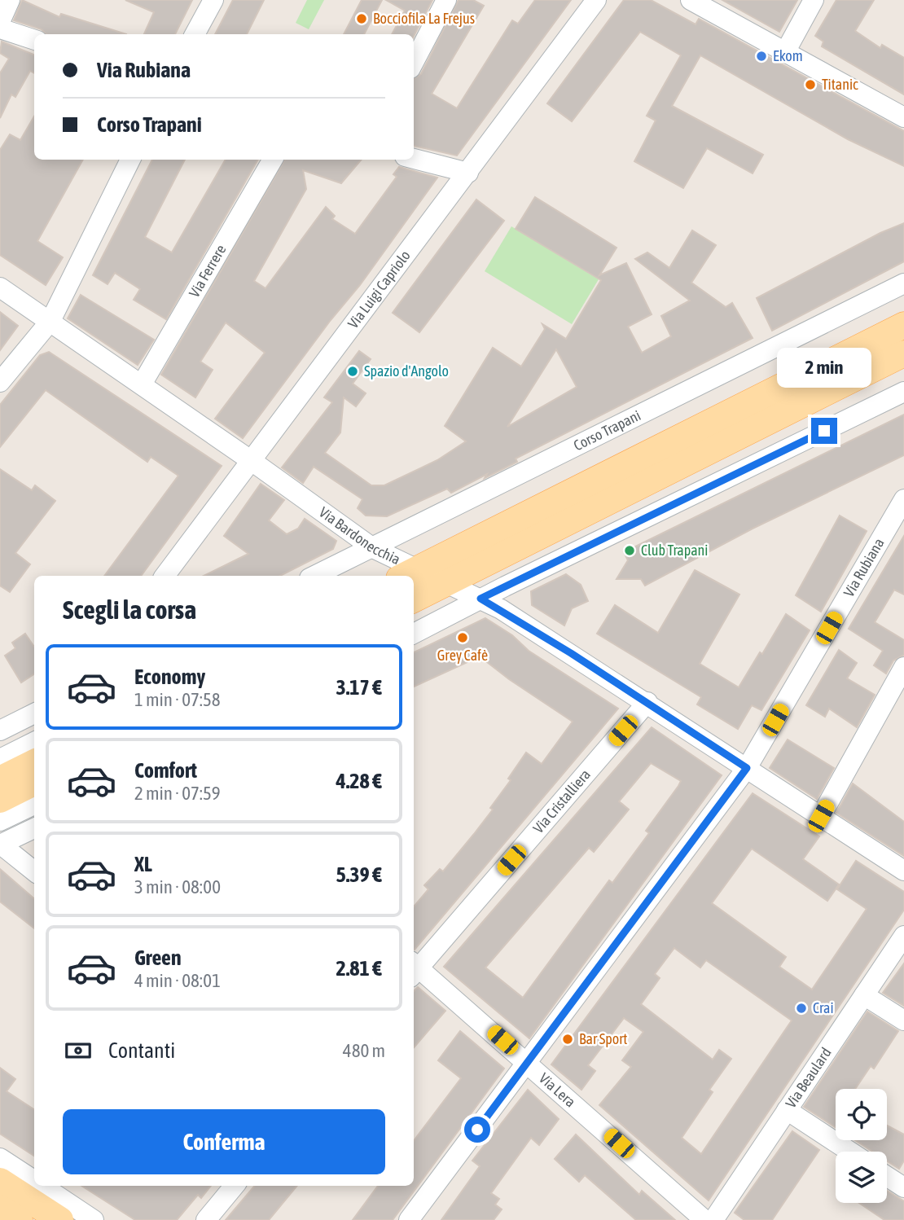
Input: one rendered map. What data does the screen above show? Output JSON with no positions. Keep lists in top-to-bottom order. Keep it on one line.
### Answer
{"streets":{"street":["Via Ferrere","Via Luigi Capriolo","Corso Trapani","Via Bardonecchia","Via Rubiana","Via Cristalliera","Via Beaulard","Via Lera"]},"crossings":[["Via Ferrere","Via Bardonecchia"],["Via Luigi Capriolo","Via Bardonecchia"],["Corso Trapani","Via Bardonecchia"],["Via Bardonecchia","Via Rubiana"],["Via Bardonecchia","Via Cristalliera"],["Via Rubiana","Via Lera"],["Via Cristalliera","Via Lera"]],"places":["Bocciofila La Frejus","Ekom","Titanic","Spazio d'Angolo","Club Trapani","Grey Cafè","Crai","Bar Sport"],"page":{"banner":["Via Rubiana","Corso Trapani"],"bubble":"2 min","heading":"Scegli la corsa","list":[{"name":"Economy","note":"1 min · 07:58","value":"3.17 €"},{"name":"Comfort","note":"2 min · 07:59","value":"4.28 €"},{"name":"XL","note":"3 min · 08:00","value":"5.39 €"},{"name":"Green","note":"4 min · 08:01","value":"2.81 €"}],"pay":["Contanti","480 m"],"buttons":"Conferma"}}
